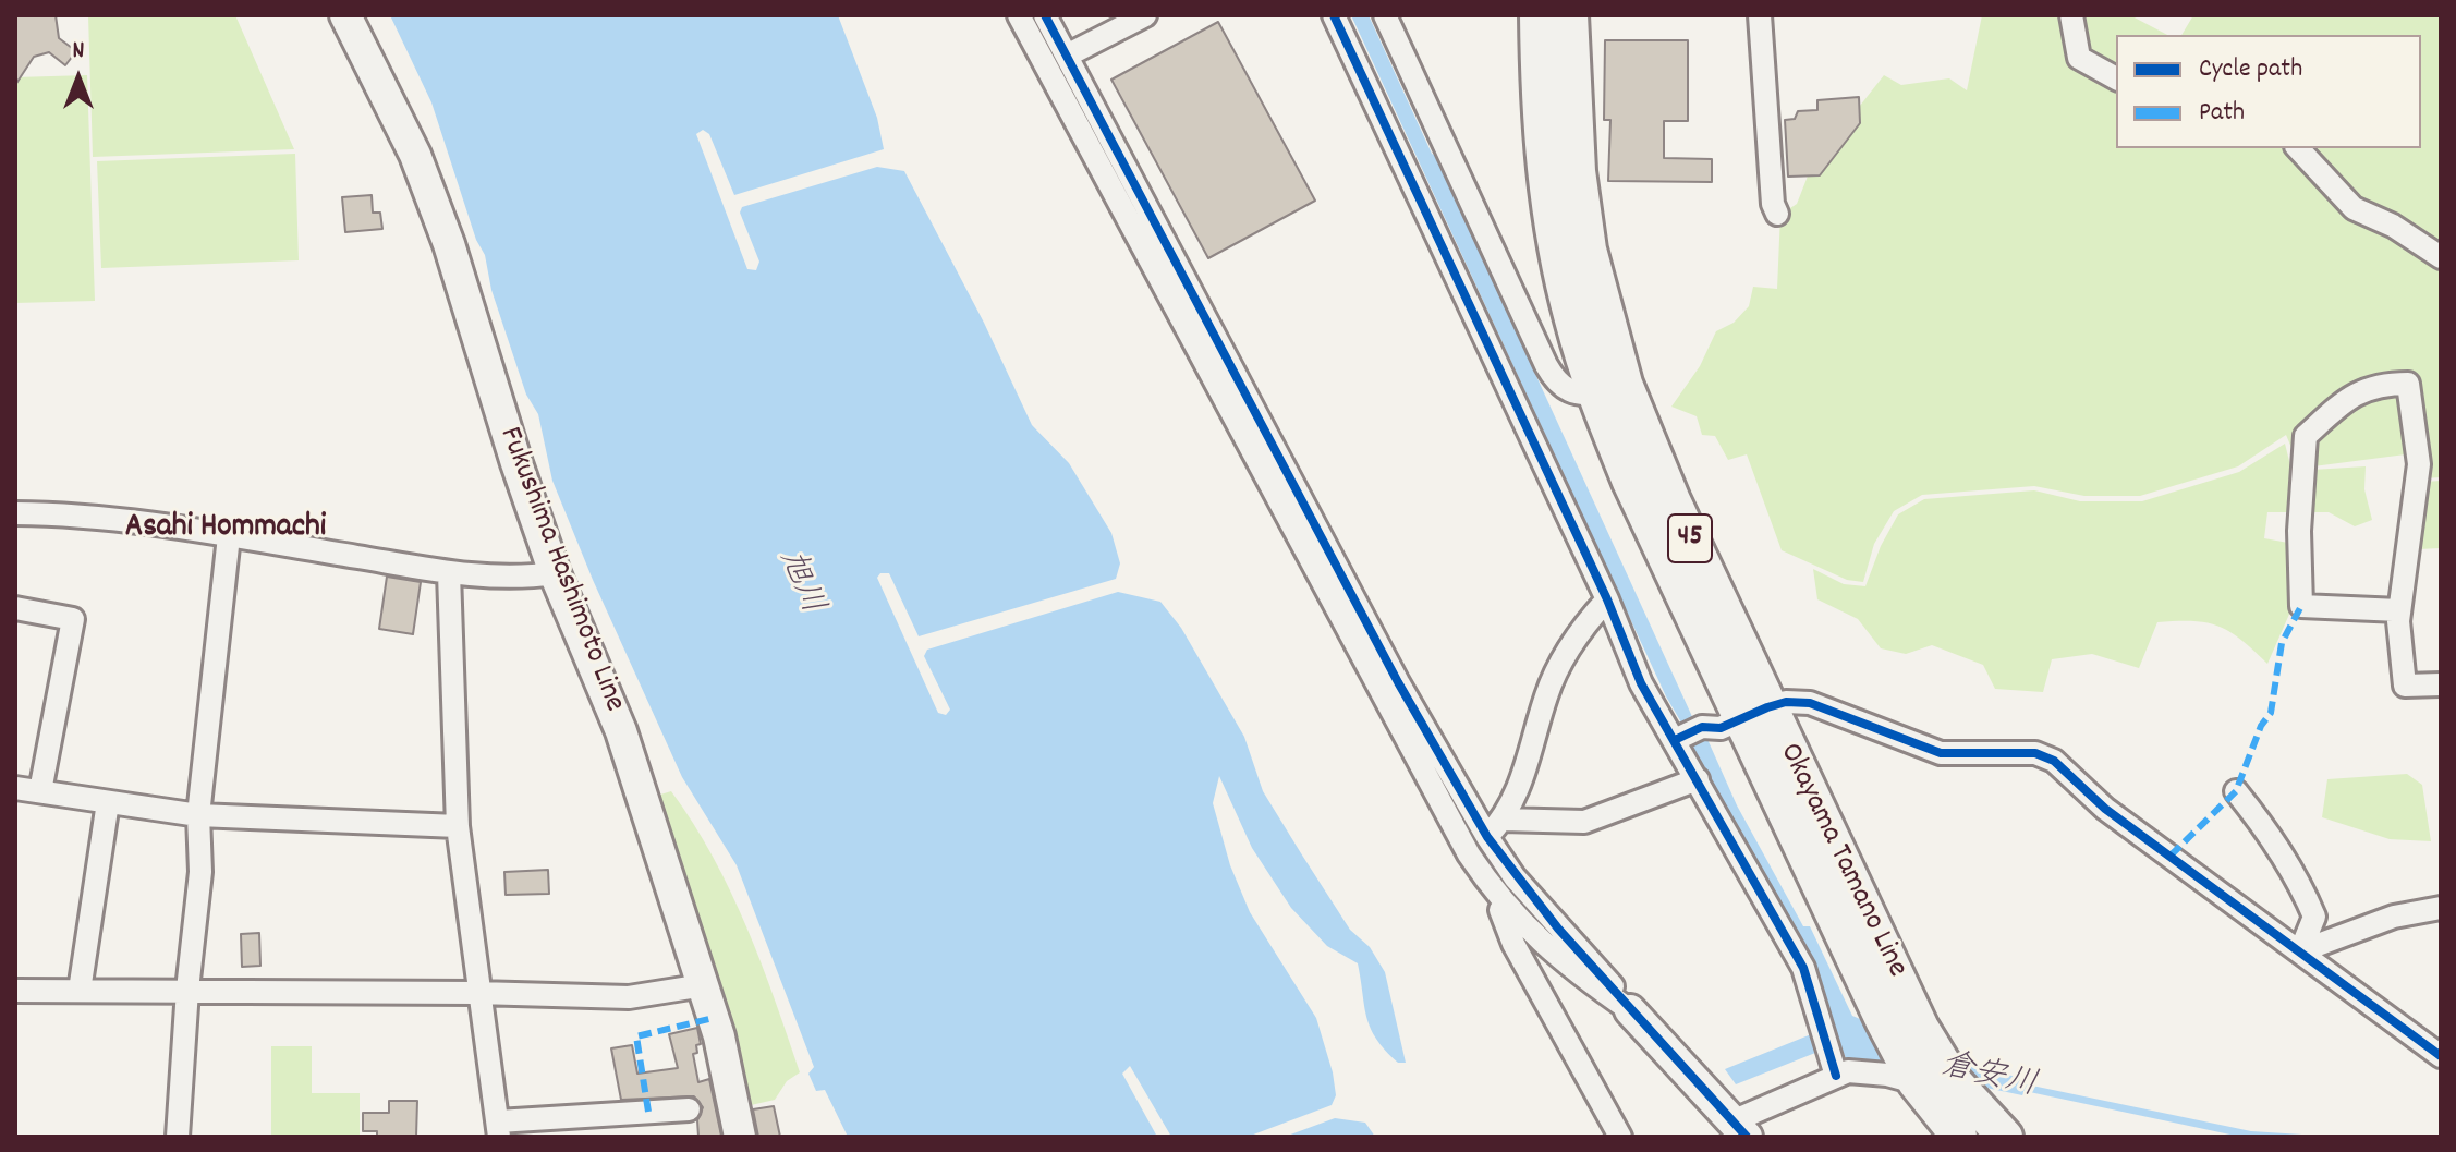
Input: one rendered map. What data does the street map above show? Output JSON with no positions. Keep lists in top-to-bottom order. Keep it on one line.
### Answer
{"streets":{"main road":["45","Fukushima Hashimoto Line","Okayama Tamano Line"]},"districts":["Asahi Hommachi"],"water":["旭川","倉安川"],"legend":["Cycle path","Path"],"north":"top"}
